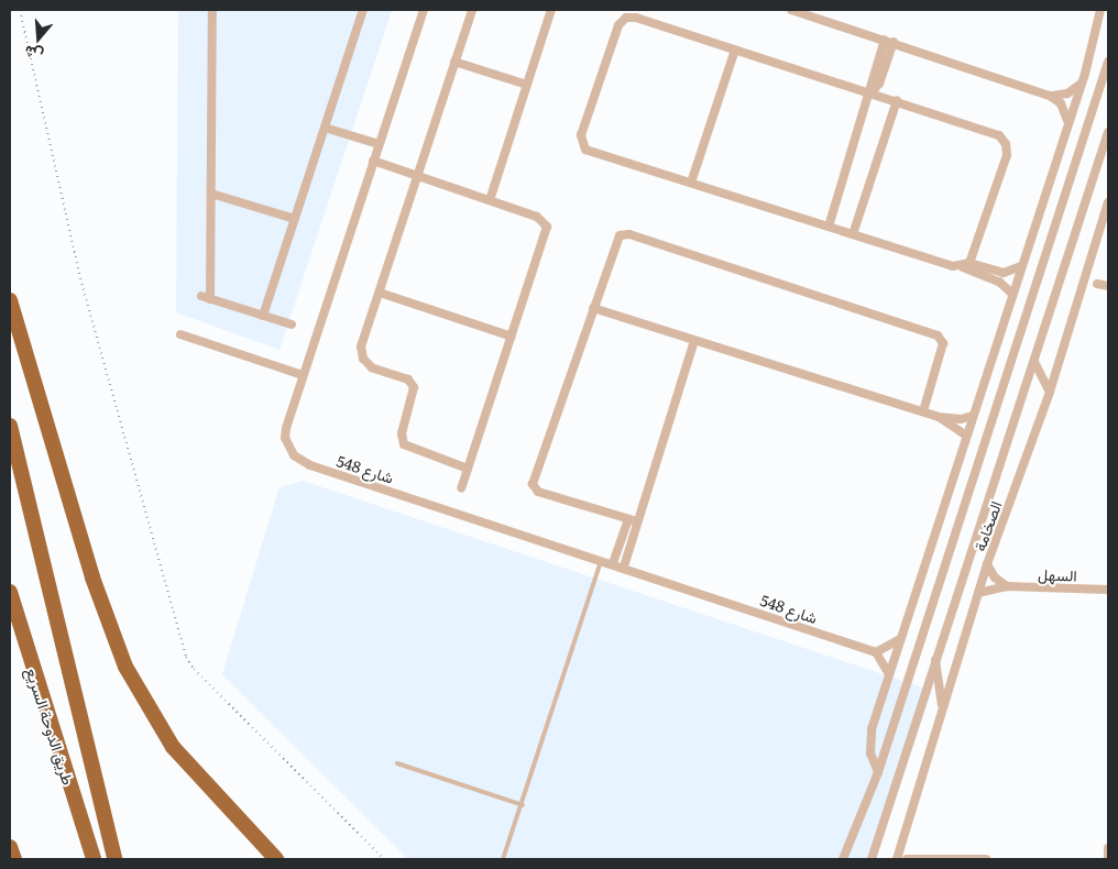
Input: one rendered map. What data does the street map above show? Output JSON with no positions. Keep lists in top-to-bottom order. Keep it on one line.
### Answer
{"streets":{"highway":["طريق الدوحة السريع"],"street":["شارع 548","الصخامة","السهل"]},"crossings":[["الصخامة","السهل"]],"north":"bottom"}
